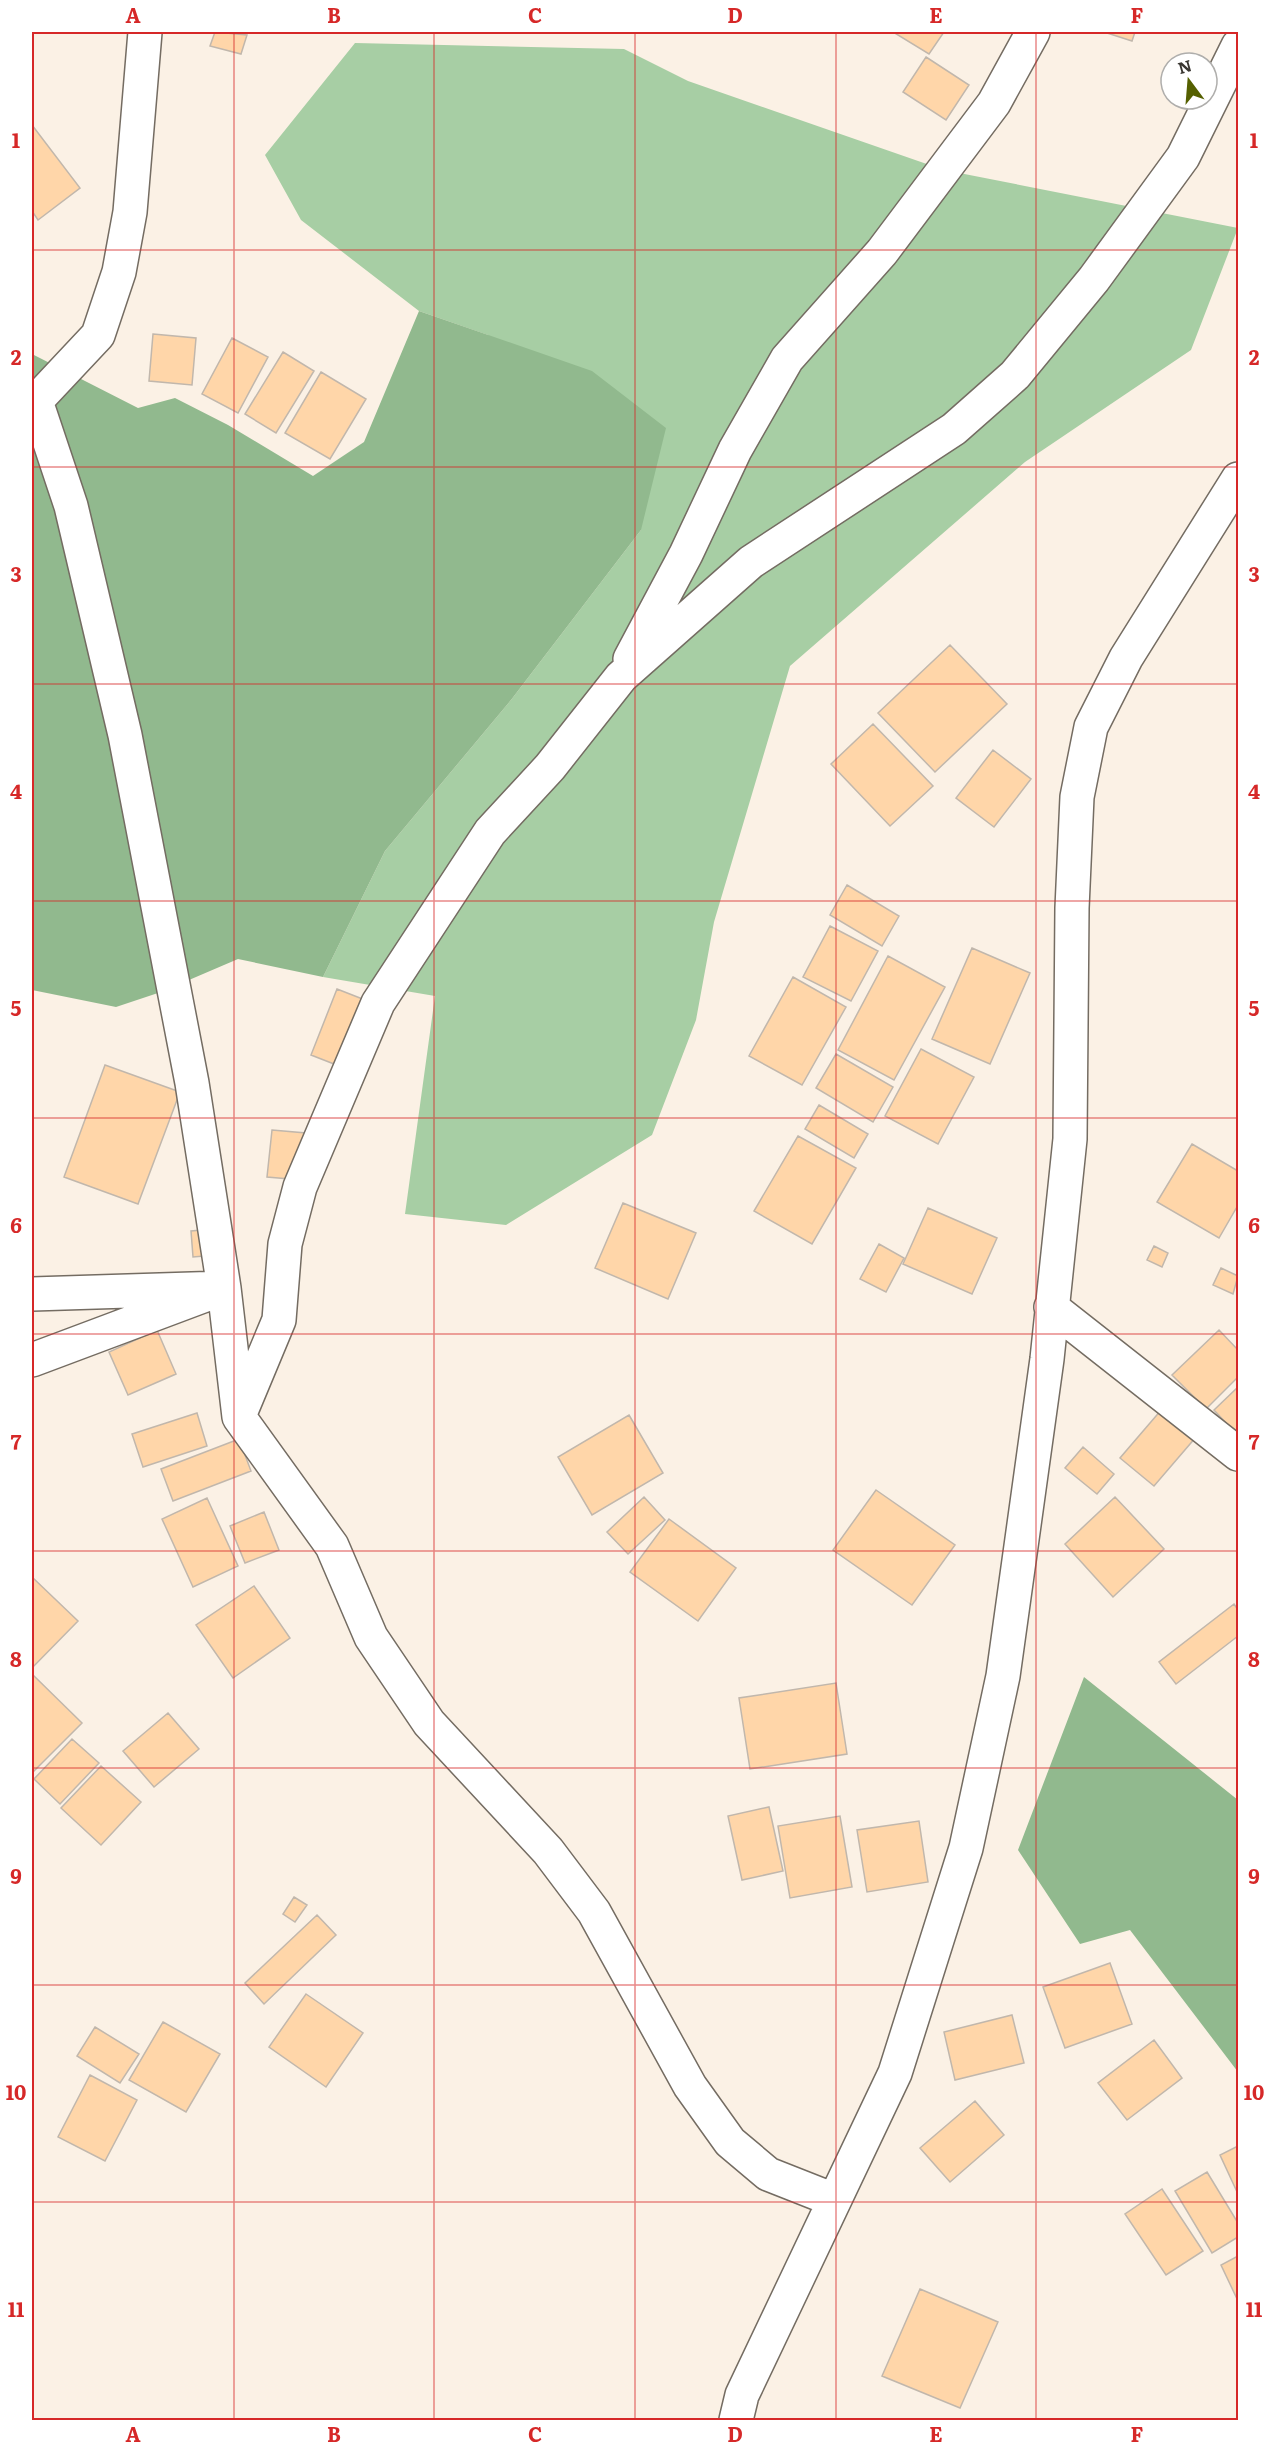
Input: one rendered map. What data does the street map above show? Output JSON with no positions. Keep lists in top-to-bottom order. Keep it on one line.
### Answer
{"north":"top","grid":{"columns":["A","B","C","D","E","F"],"rows":["1","2","3","4","5","6","7","8","9","10","11"]}}
